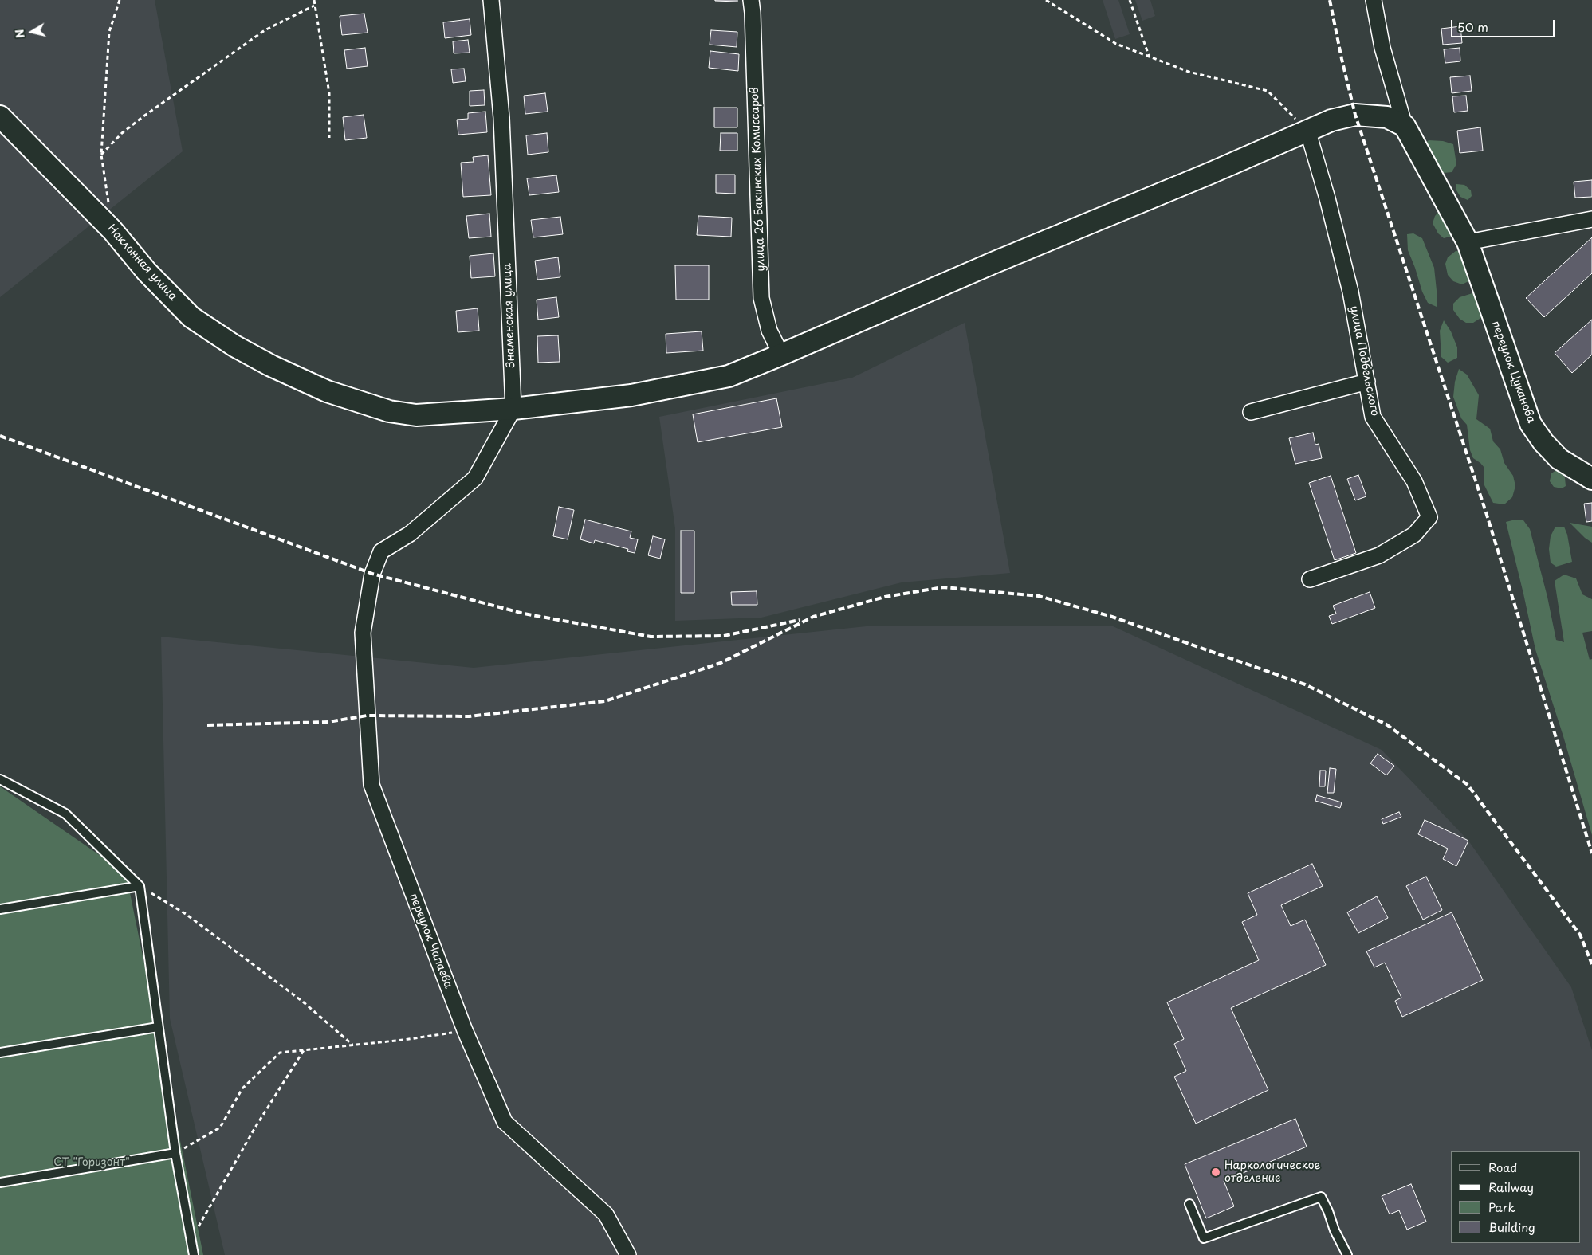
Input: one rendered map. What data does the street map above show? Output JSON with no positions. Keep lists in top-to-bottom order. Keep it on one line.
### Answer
{"streets":{"main road":["Наклонная улица","переулок Цуканова"],"street":["улица 26 Бакинских Комиссаров","Знаменская улица","улица Подбельского","переулок Чапаева"]},"crossings":[["улица 26 Бакинских Комиссаров","Наклонная улица"],["Наклонная улица","Знаменская улица"],["Наклонная улица","улица Подбельского"],["Наклонная улица","переулок Цуканова"],["Наклонная улица","переулок Чапаева"],["Знаменская улица","переулок Чапаева"]],"parks":["СТ \"Горизонт\""],"places":["Наркологическое отделение"],"legend":["Road","Railway","Park","Building"],"scale_bar":"50 m","north":"left"}
